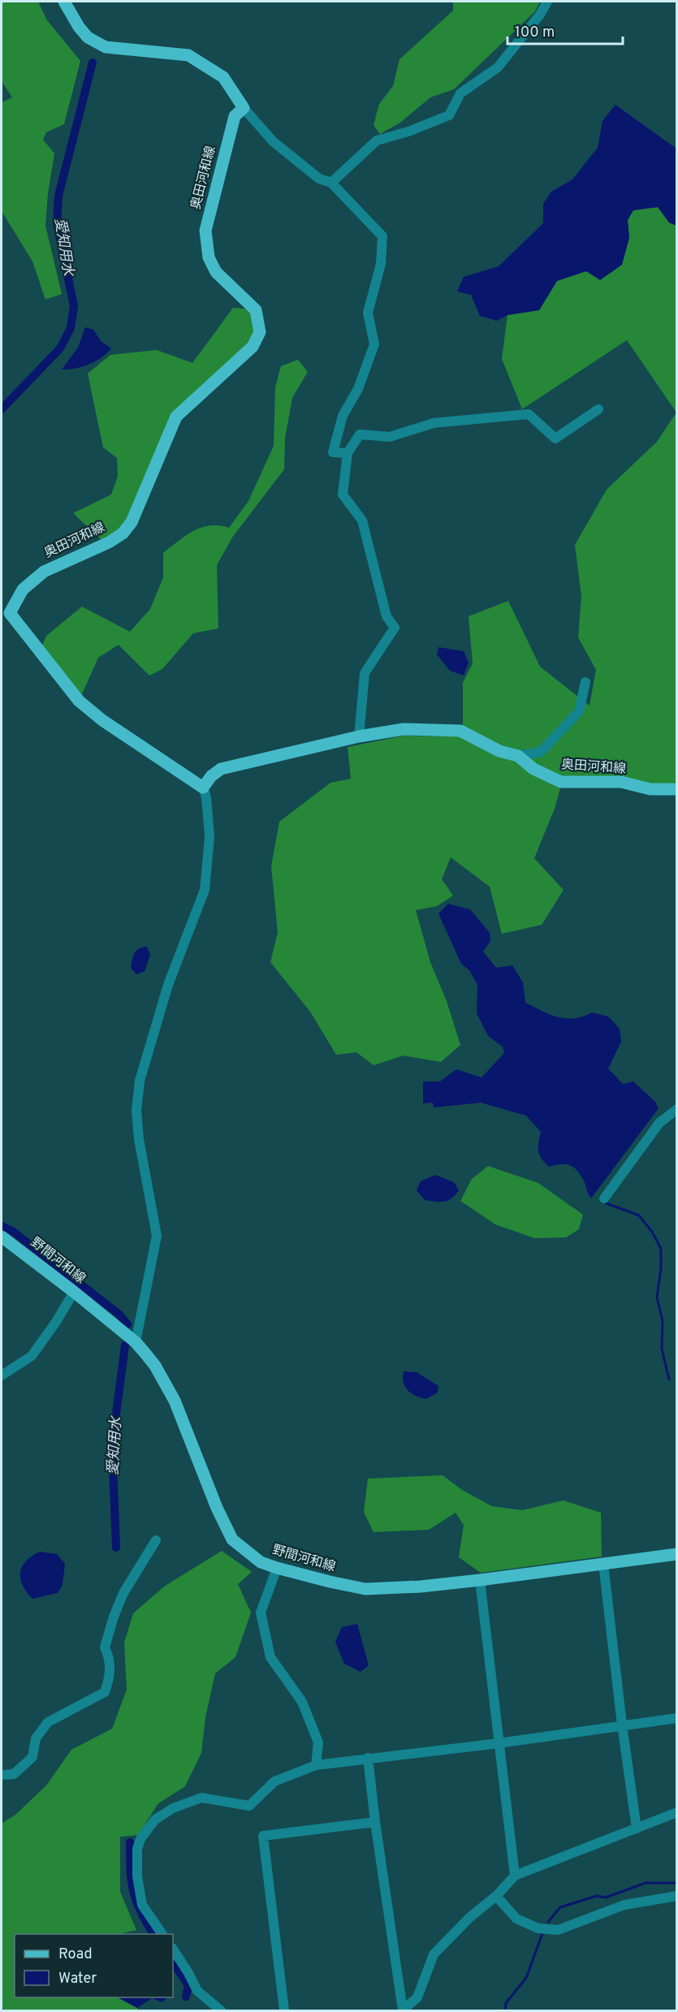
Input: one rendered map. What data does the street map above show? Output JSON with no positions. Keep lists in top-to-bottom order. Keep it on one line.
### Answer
{"streets":{"main road":["奥田河和線","野間河和線"]},"water":["愛知用水"],"legend":["Road","Water"],"scale_bar":"100 m"}
